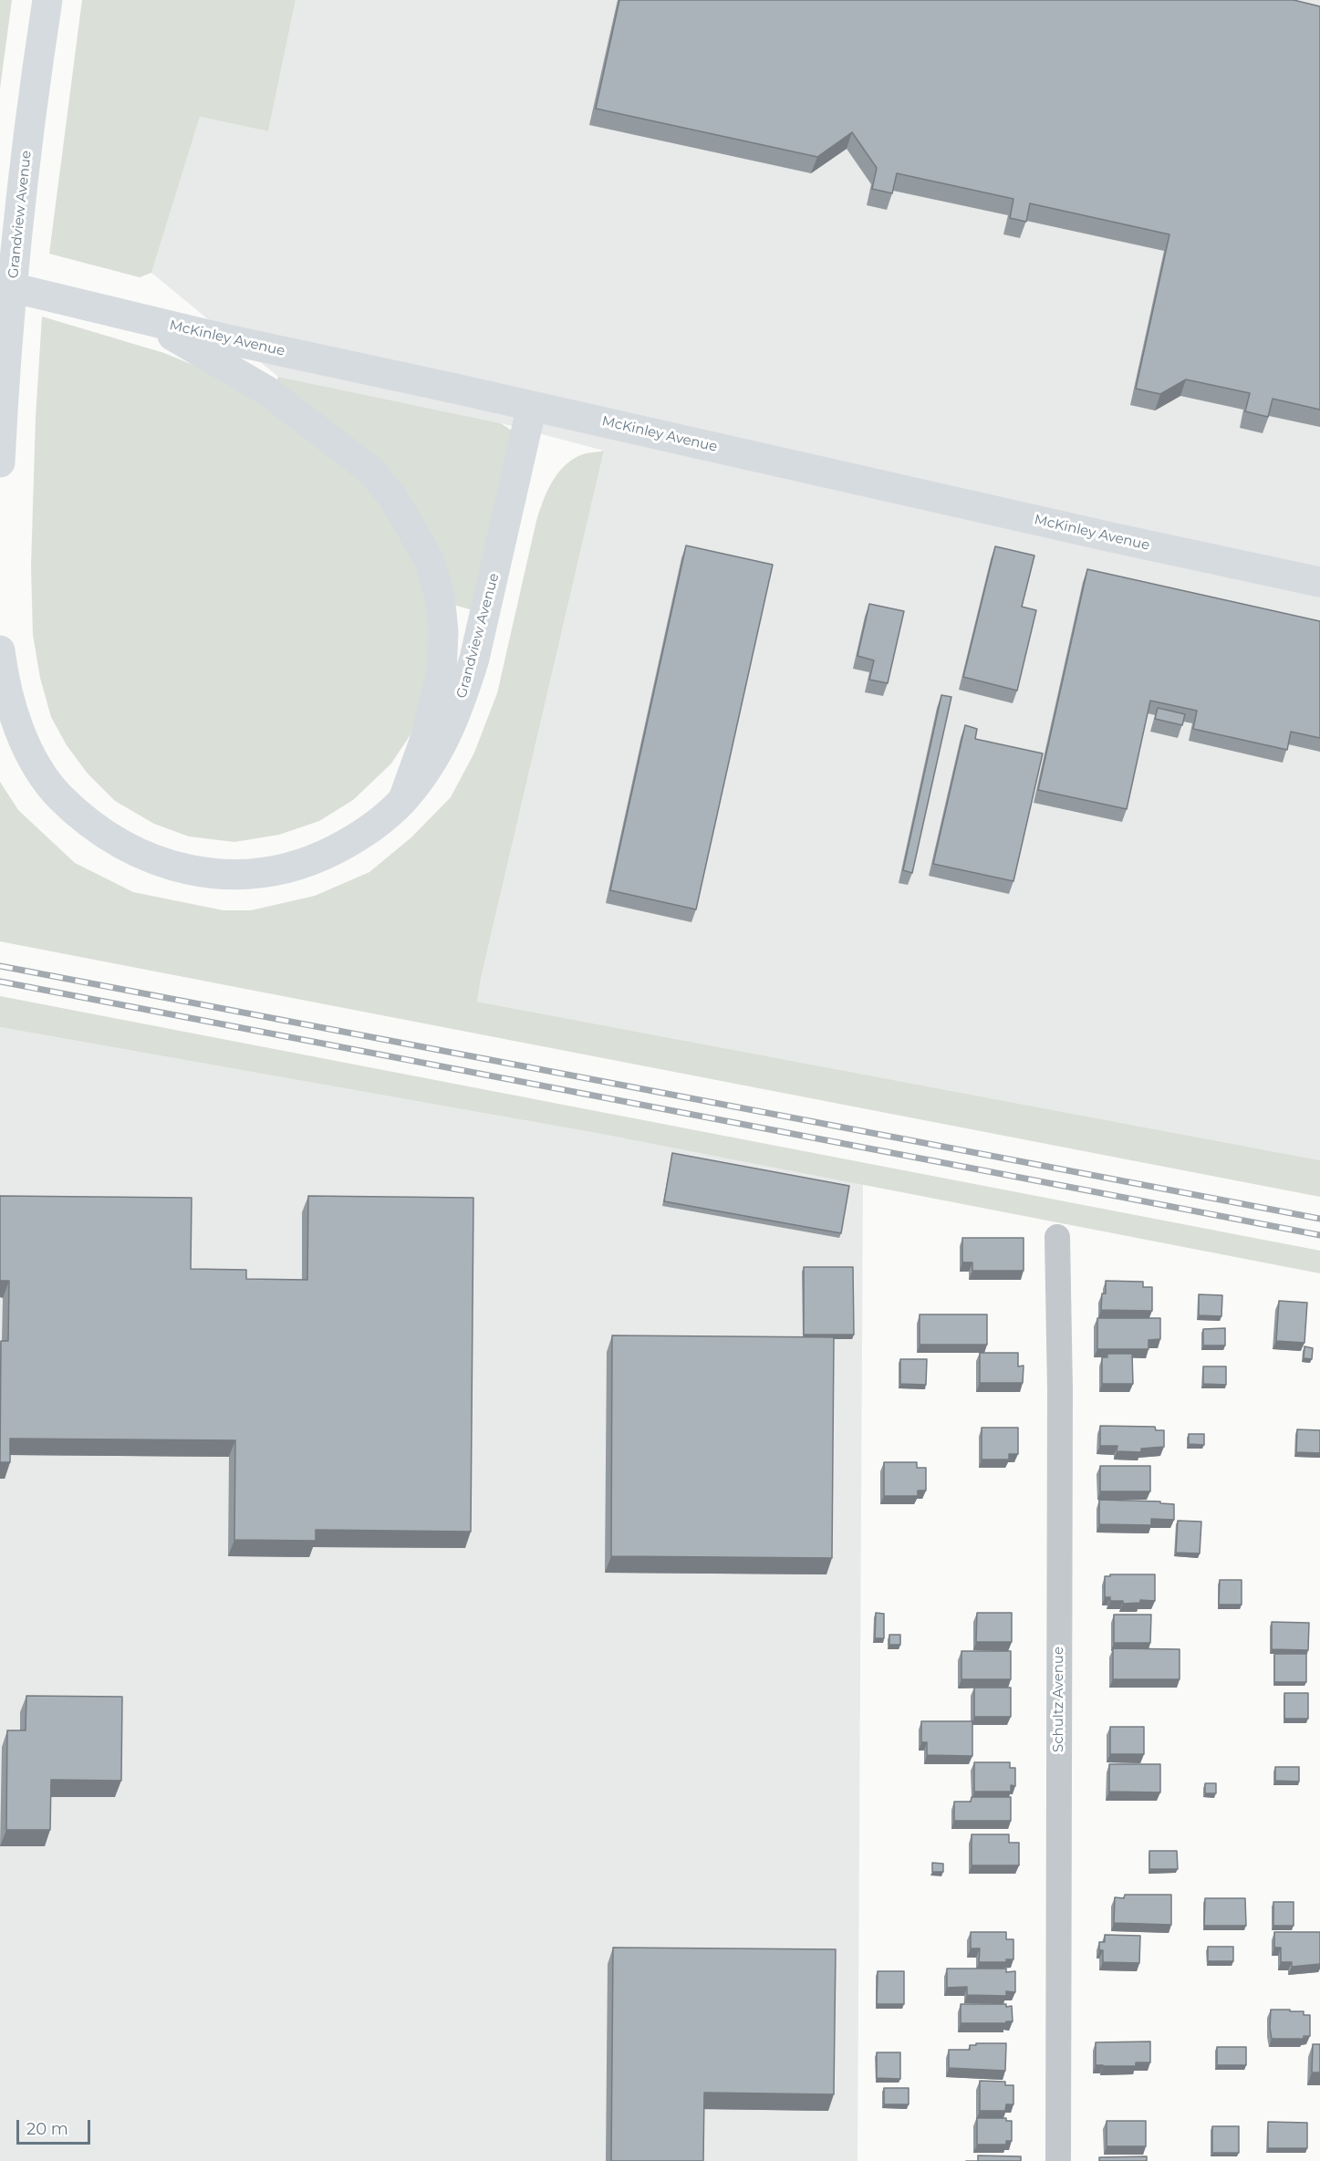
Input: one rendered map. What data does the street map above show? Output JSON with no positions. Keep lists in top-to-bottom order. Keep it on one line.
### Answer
{"streets":{"main road":["Grandview Avenue","McKinley Avenue"],"street":["Schultz Avenue"]},"crossings":[["Grandview Avenue","McKinley Avenue"]],"scale_bar":"20 m"}
